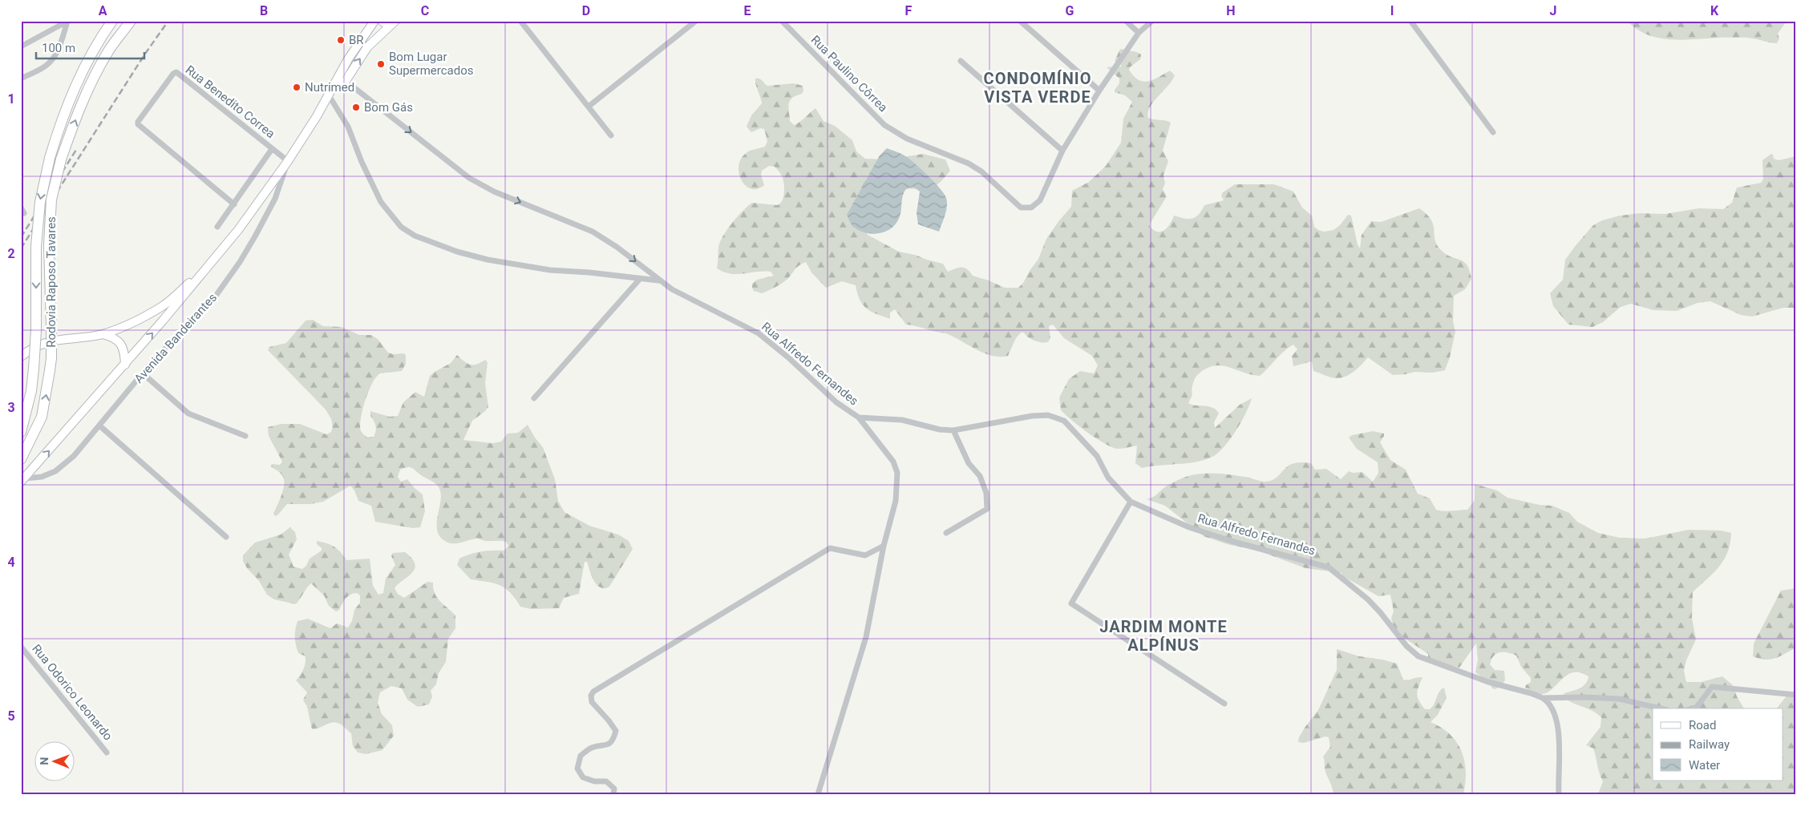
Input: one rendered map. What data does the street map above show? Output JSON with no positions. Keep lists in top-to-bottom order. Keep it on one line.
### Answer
{"streets":{"highway":["Rodovia Raposo Tavares"],"main road":["Avenida Bandeirantes"],"street":["Rua Paulino Côrrea","Rua Benedito Correa","Rua Alfredo Fernandes","Rua Odorico Leonardo"]},"crossings":[["Rua Benedito Correa","Avenida Bandeirantes"],["Avenida Bandeirantes","Rua Alfredo Fernandes"]],"districts":["CONDOMÍNIO VISTA VERDE","JARDIM MONTE ALPÍNUS"],"places":["BR","Bom Lugar Supermercados","Nutrimed","Bom Gás"],"legend":["Road","Railway","Water"],"scale_bar":"100 m","north":"left","grid":{"columns":["A","B","C","D","E","F","G","H","I","J","K"],"rows":["1","2","3","4","5"]}}
